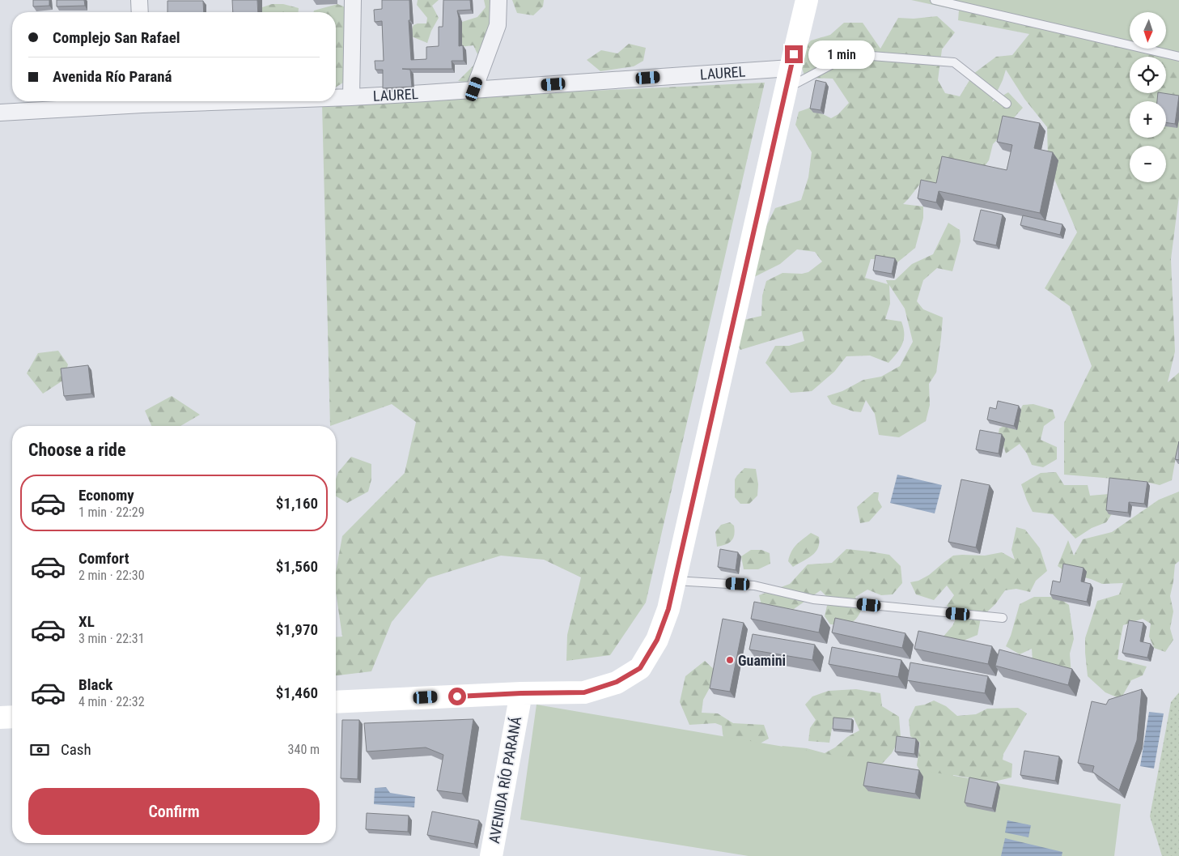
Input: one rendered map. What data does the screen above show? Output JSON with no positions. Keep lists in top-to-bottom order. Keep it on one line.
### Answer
{"streets":{"main road":["AVENIDA RÍO PARANÁ"],"street":["LAUREL"]},"places":["Guamini"],"north":"bottom","page":{"map_buttons":["+","−"],"banner":["Complejo San Rafael","Avenida Río Paraná"],"bubble":"1 min","heading":"Choose a ride","list":[{"name":"Economy","note":"1 min · 22:29","value":"$1,160"},{"name":"Comfort","note":"2 min · 22:30","value":"$1,560"},{"name":"XL","note":"3 min · 22:31","value":"$1,970"},{"name":"Black","note":"4 min · 22:32","value":"$1,460"}],"pay":["Cash","340 m"],"buttons":"Confirm"}}
